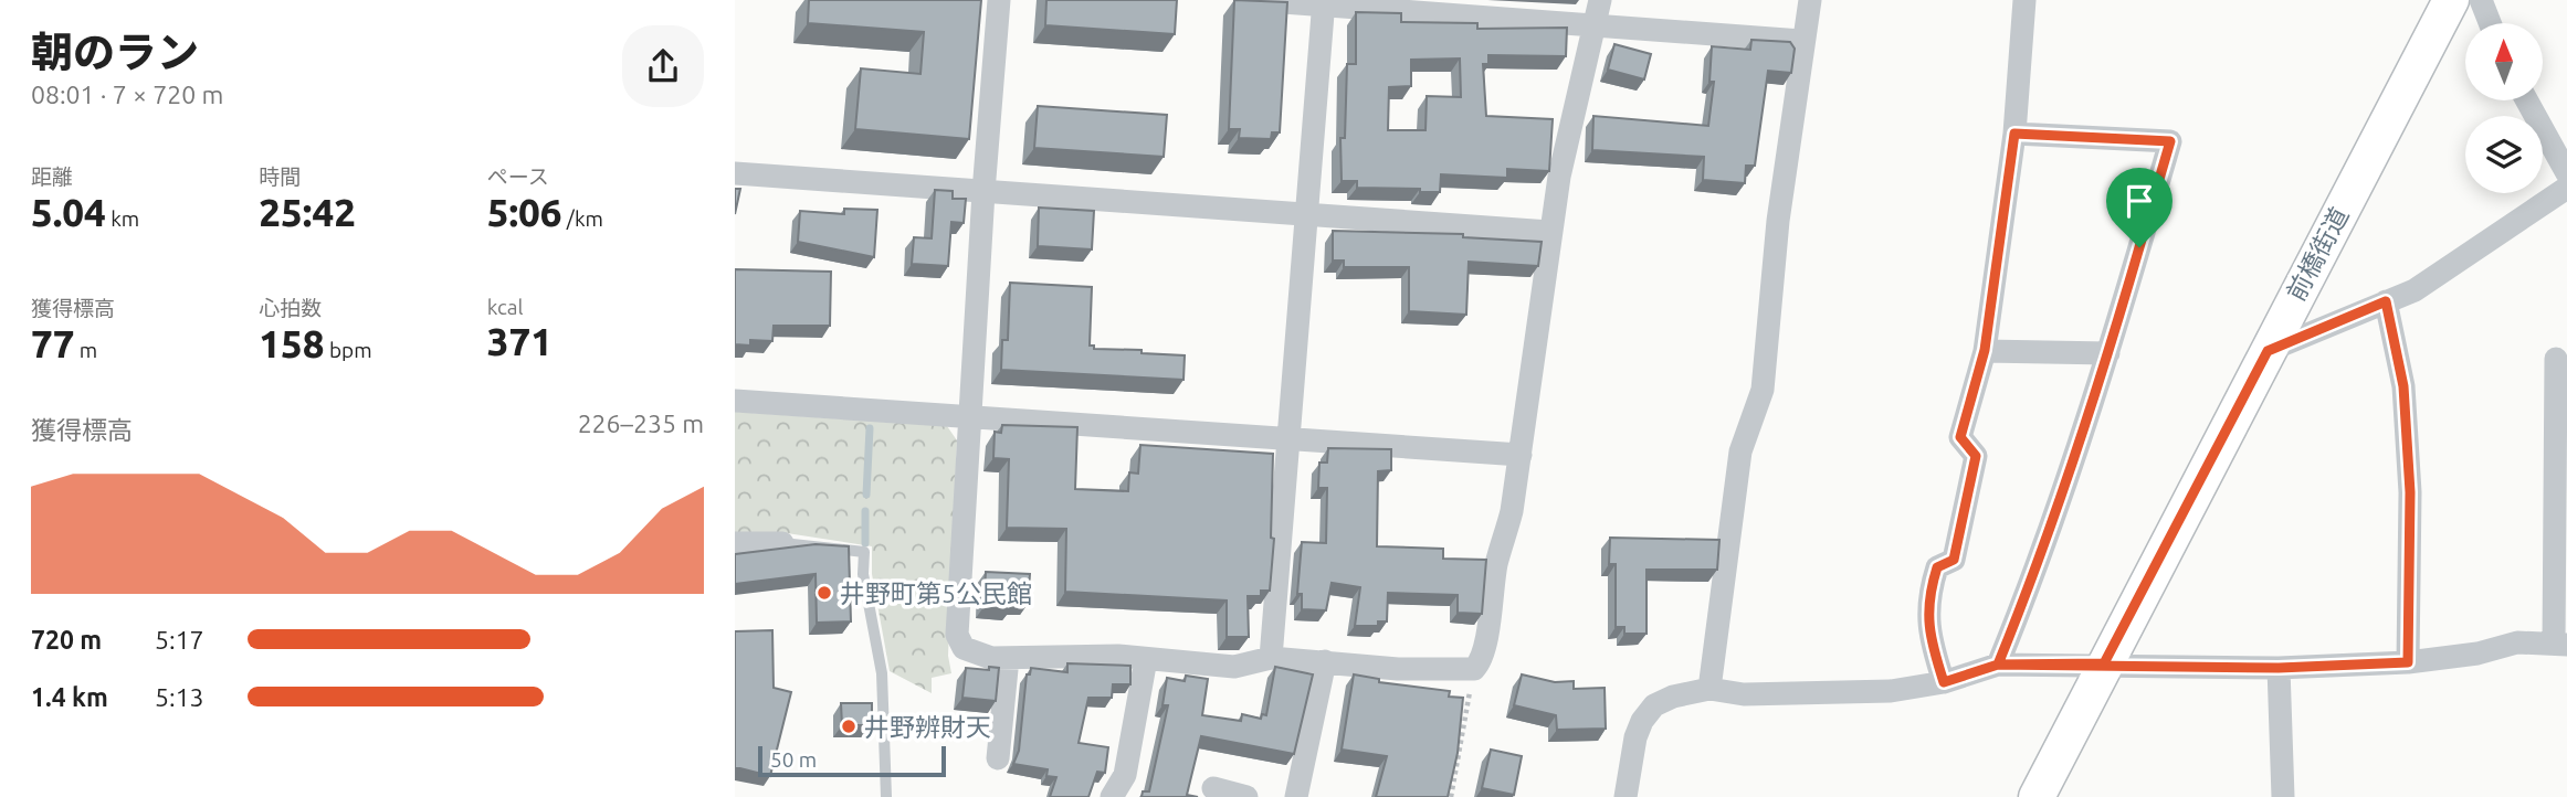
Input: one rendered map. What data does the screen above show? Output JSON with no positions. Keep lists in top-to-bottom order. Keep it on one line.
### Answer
{"streets":{"main road":["前橋街道"]},"places":["井野町第5公民館","井野辨財天"],"scale_bar":"50 m","north":"top","page":{"heading":["朝のラン","08:01 · 7 × 720 m"],"stats":[["距離","5.04 km"],["時間","25:42"],["ペース","5:06 /km"],["獲得標高","77 m"],["心拍数","158 bpm"],["kcal","371"]],"chart":["獲得標高","226–235 m"],"list":[{"name":"720 m","note":"5:17"},{"name":"1.4 km","note":"5:13"}],"scale":"50 m"}}
